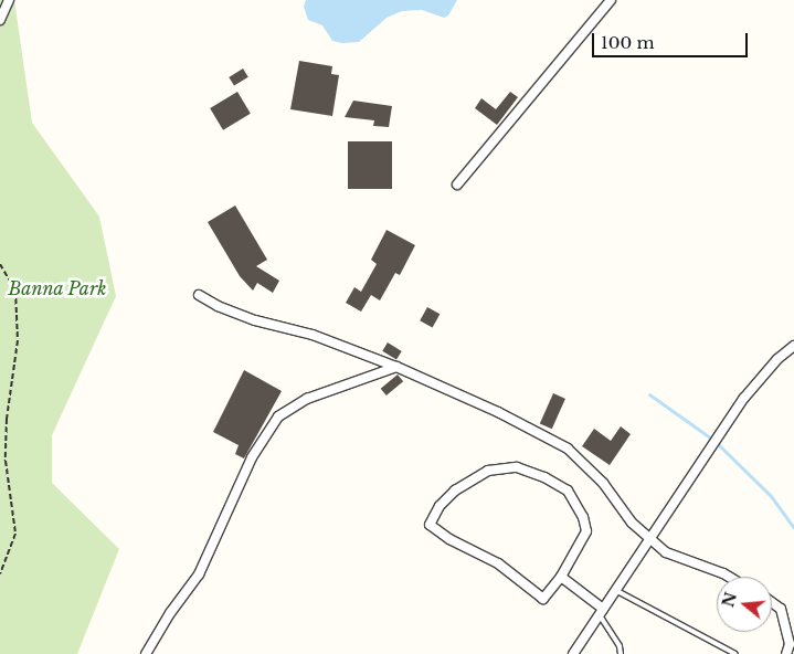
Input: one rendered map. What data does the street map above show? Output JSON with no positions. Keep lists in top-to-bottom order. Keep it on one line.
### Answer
{"parks":["Banna Park"],"scale_bar":"100 m","north":"left"}
